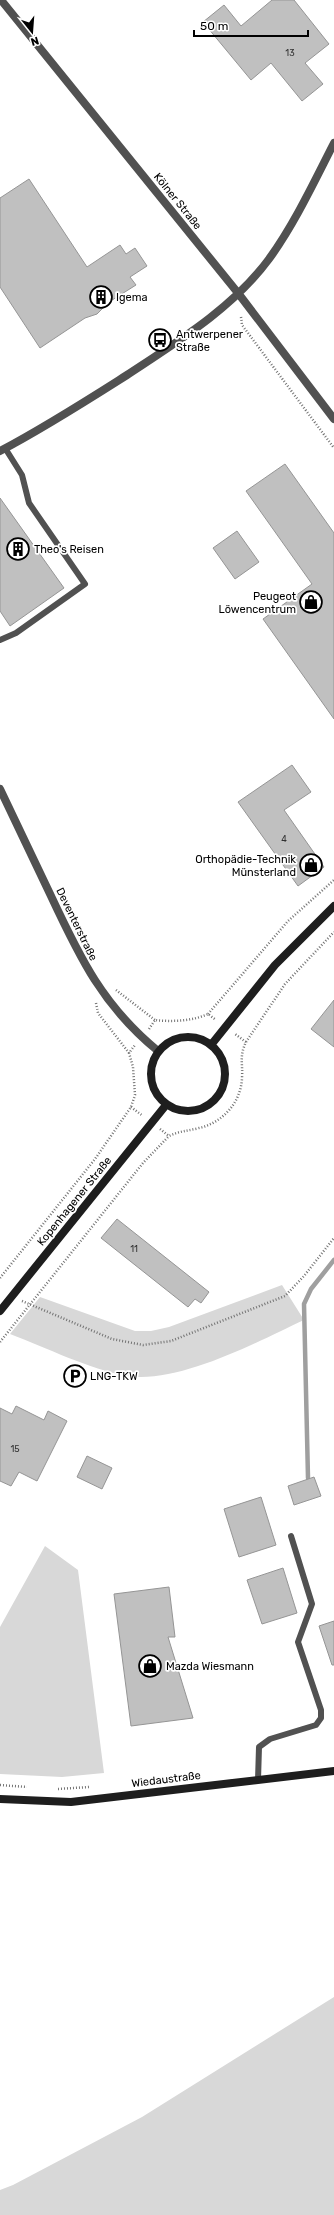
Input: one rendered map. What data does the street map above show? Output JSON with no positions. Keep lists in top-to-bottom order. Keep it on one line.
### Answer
{"streets":{"main road":["Kopenhagener Straße","Wiedaustraße"],"street":["Kölner Straße","Deventerstraße"]},"crossings":[["Deventerstraße","Kopenhagener Straße"]],"places":{"building":["Igema","Theo's Reisen"],"bus stop":["Antwerpener Straße"],"shop":["Peugeot Löwencentrum","Orthopädie-Technik Münsterland","Mazda Wiesmann"],"parking":["LNG-TKW"]},"house_numbers":["13","4","11","15"],"scale_bar":"50 m","north":"bottom"}
